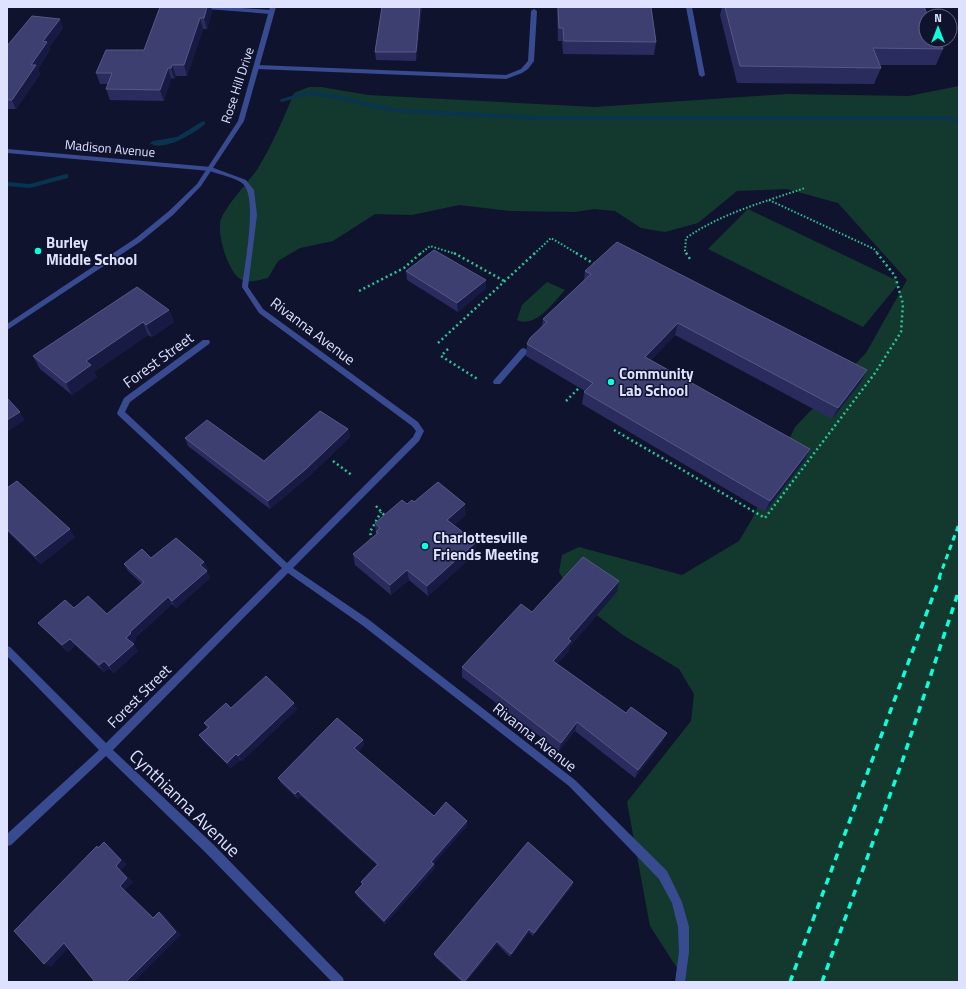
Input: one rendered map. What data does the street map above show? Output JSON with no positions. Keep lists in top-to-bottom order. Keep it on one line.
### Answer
{"streets":{"street":["Rose Hill Drive","Madison Avenue","Rivanna Avenue","Forest Street","Cynthianna Avenue"]},"crossings":[["Rose Hill Drive","Madison Avenue"],["Rose Hill Drive","Rivanna Avenue"],["Madison Avenue","Rivanna Avenue"],["Rivanna Avenue","Forest Street"],["Forest Street","Cynthianna Avenue"]],"places":["Burley Middle School","Community Lab School","Charlottesville Friends Meeting"],"north":"top"}
